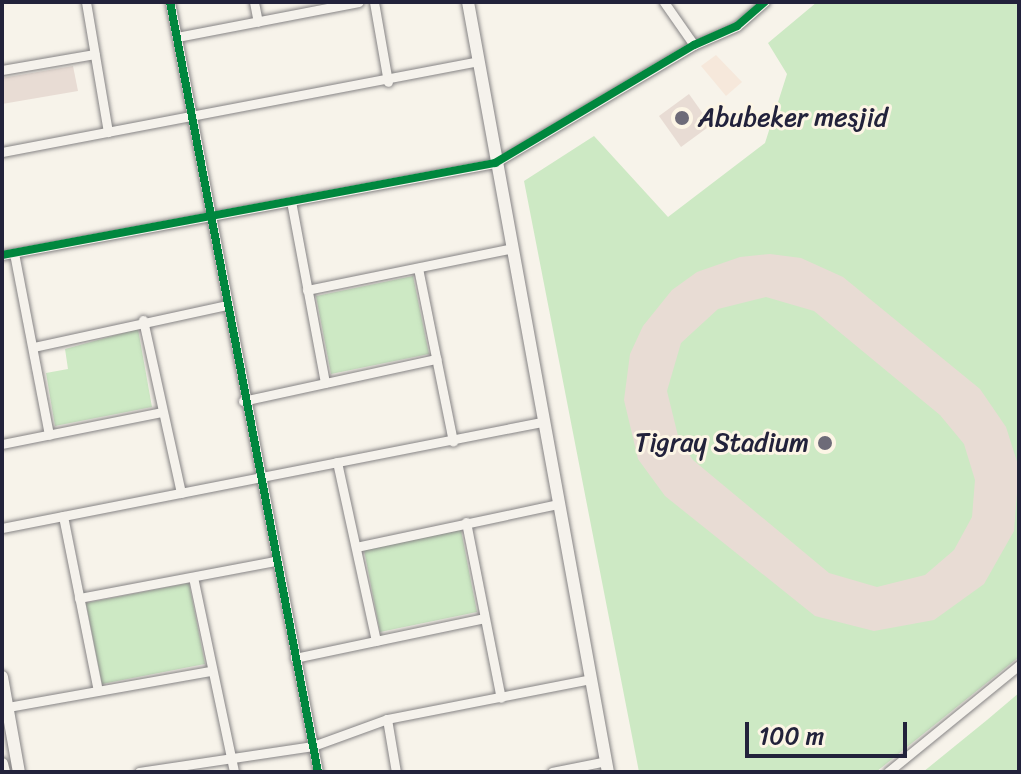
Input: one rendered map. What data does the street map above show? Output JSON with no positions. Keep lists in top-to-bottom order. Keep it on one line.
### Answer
{"places":["Abubeker mesjid","Tigray Stadium"],"scale_bar":"100 m"}
